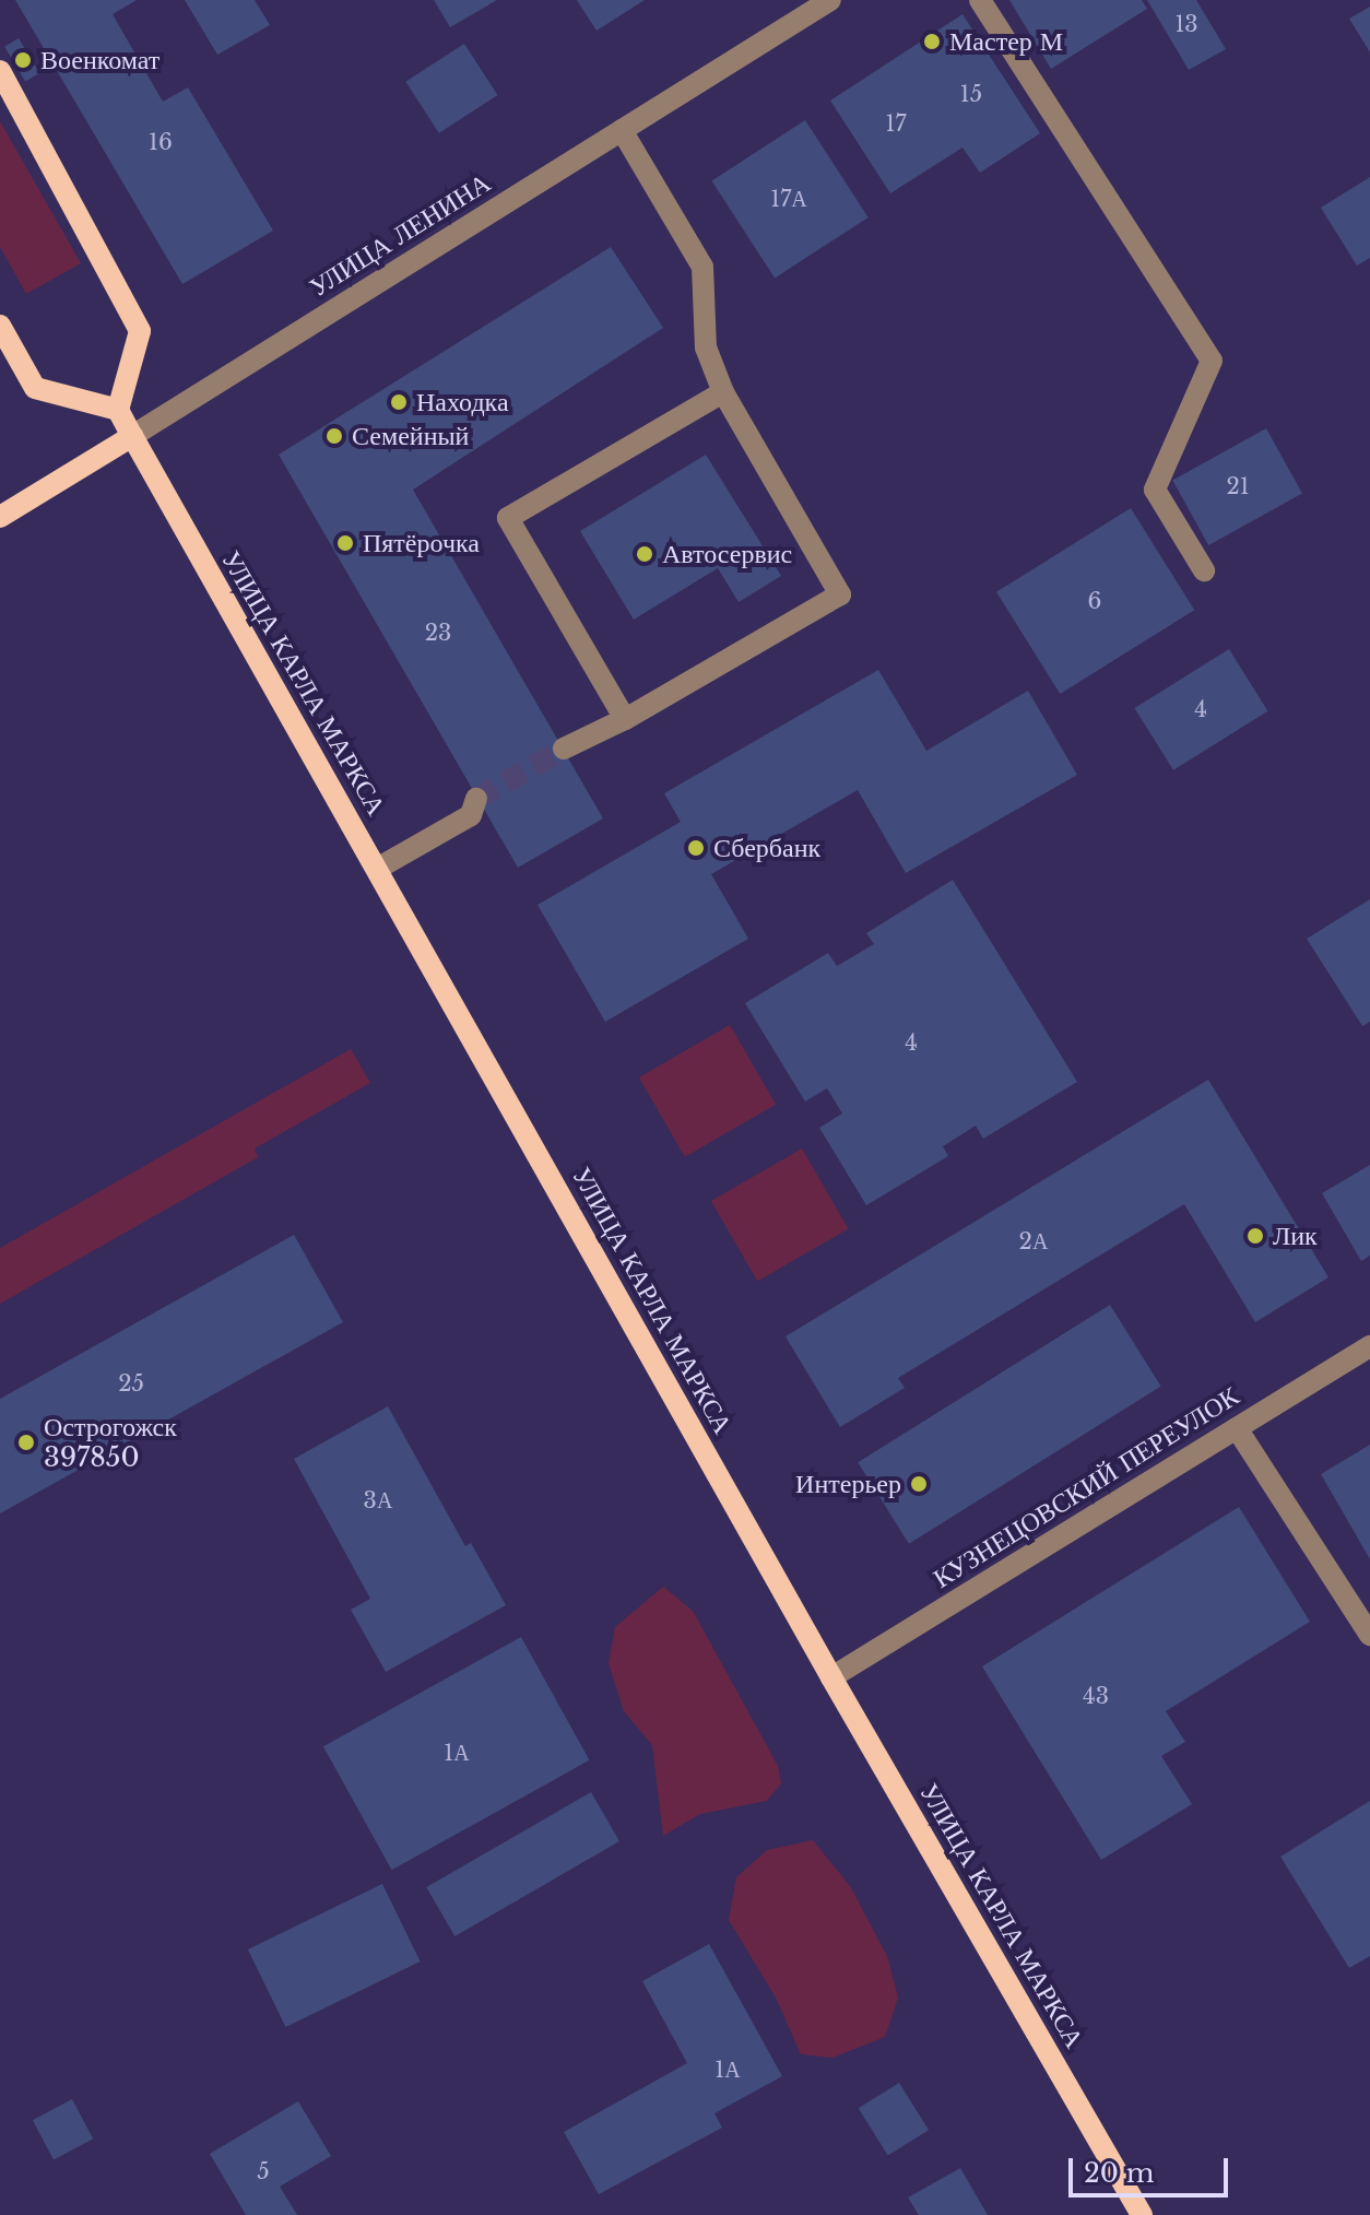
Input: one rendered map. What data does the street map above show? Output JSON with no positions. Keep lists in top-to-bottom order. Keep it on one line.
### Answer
{"streets":{"main road":["УЛИЦА ЛЕНИНА","УЛИЦА КАРЛА МАРКСА"],"street":["КУЗНЕЦОВСКИЙ ПЕРЕУЛОК"]},"crossings":[["УЛИЦА ЛЕНИНА","УЛИЦА КАРЛА МАРКСА"],["УЛИЦА КАРЛА МАРКСА","КУЗНЕЦОВСКИЙ ПЕРЕУЛОК"]],"places":["Мастер М","Военкомат","Находка","Семейный","Пятёрочка","Автосервис","Сбербанк","Лик","Острогожск 397850","Интерьер"],"house_numbers":["13","15","17","16","17А","21","6","23","4","4","2А","25","3А","43","1А","1А","5"],"scale_bar":"20 m"}
